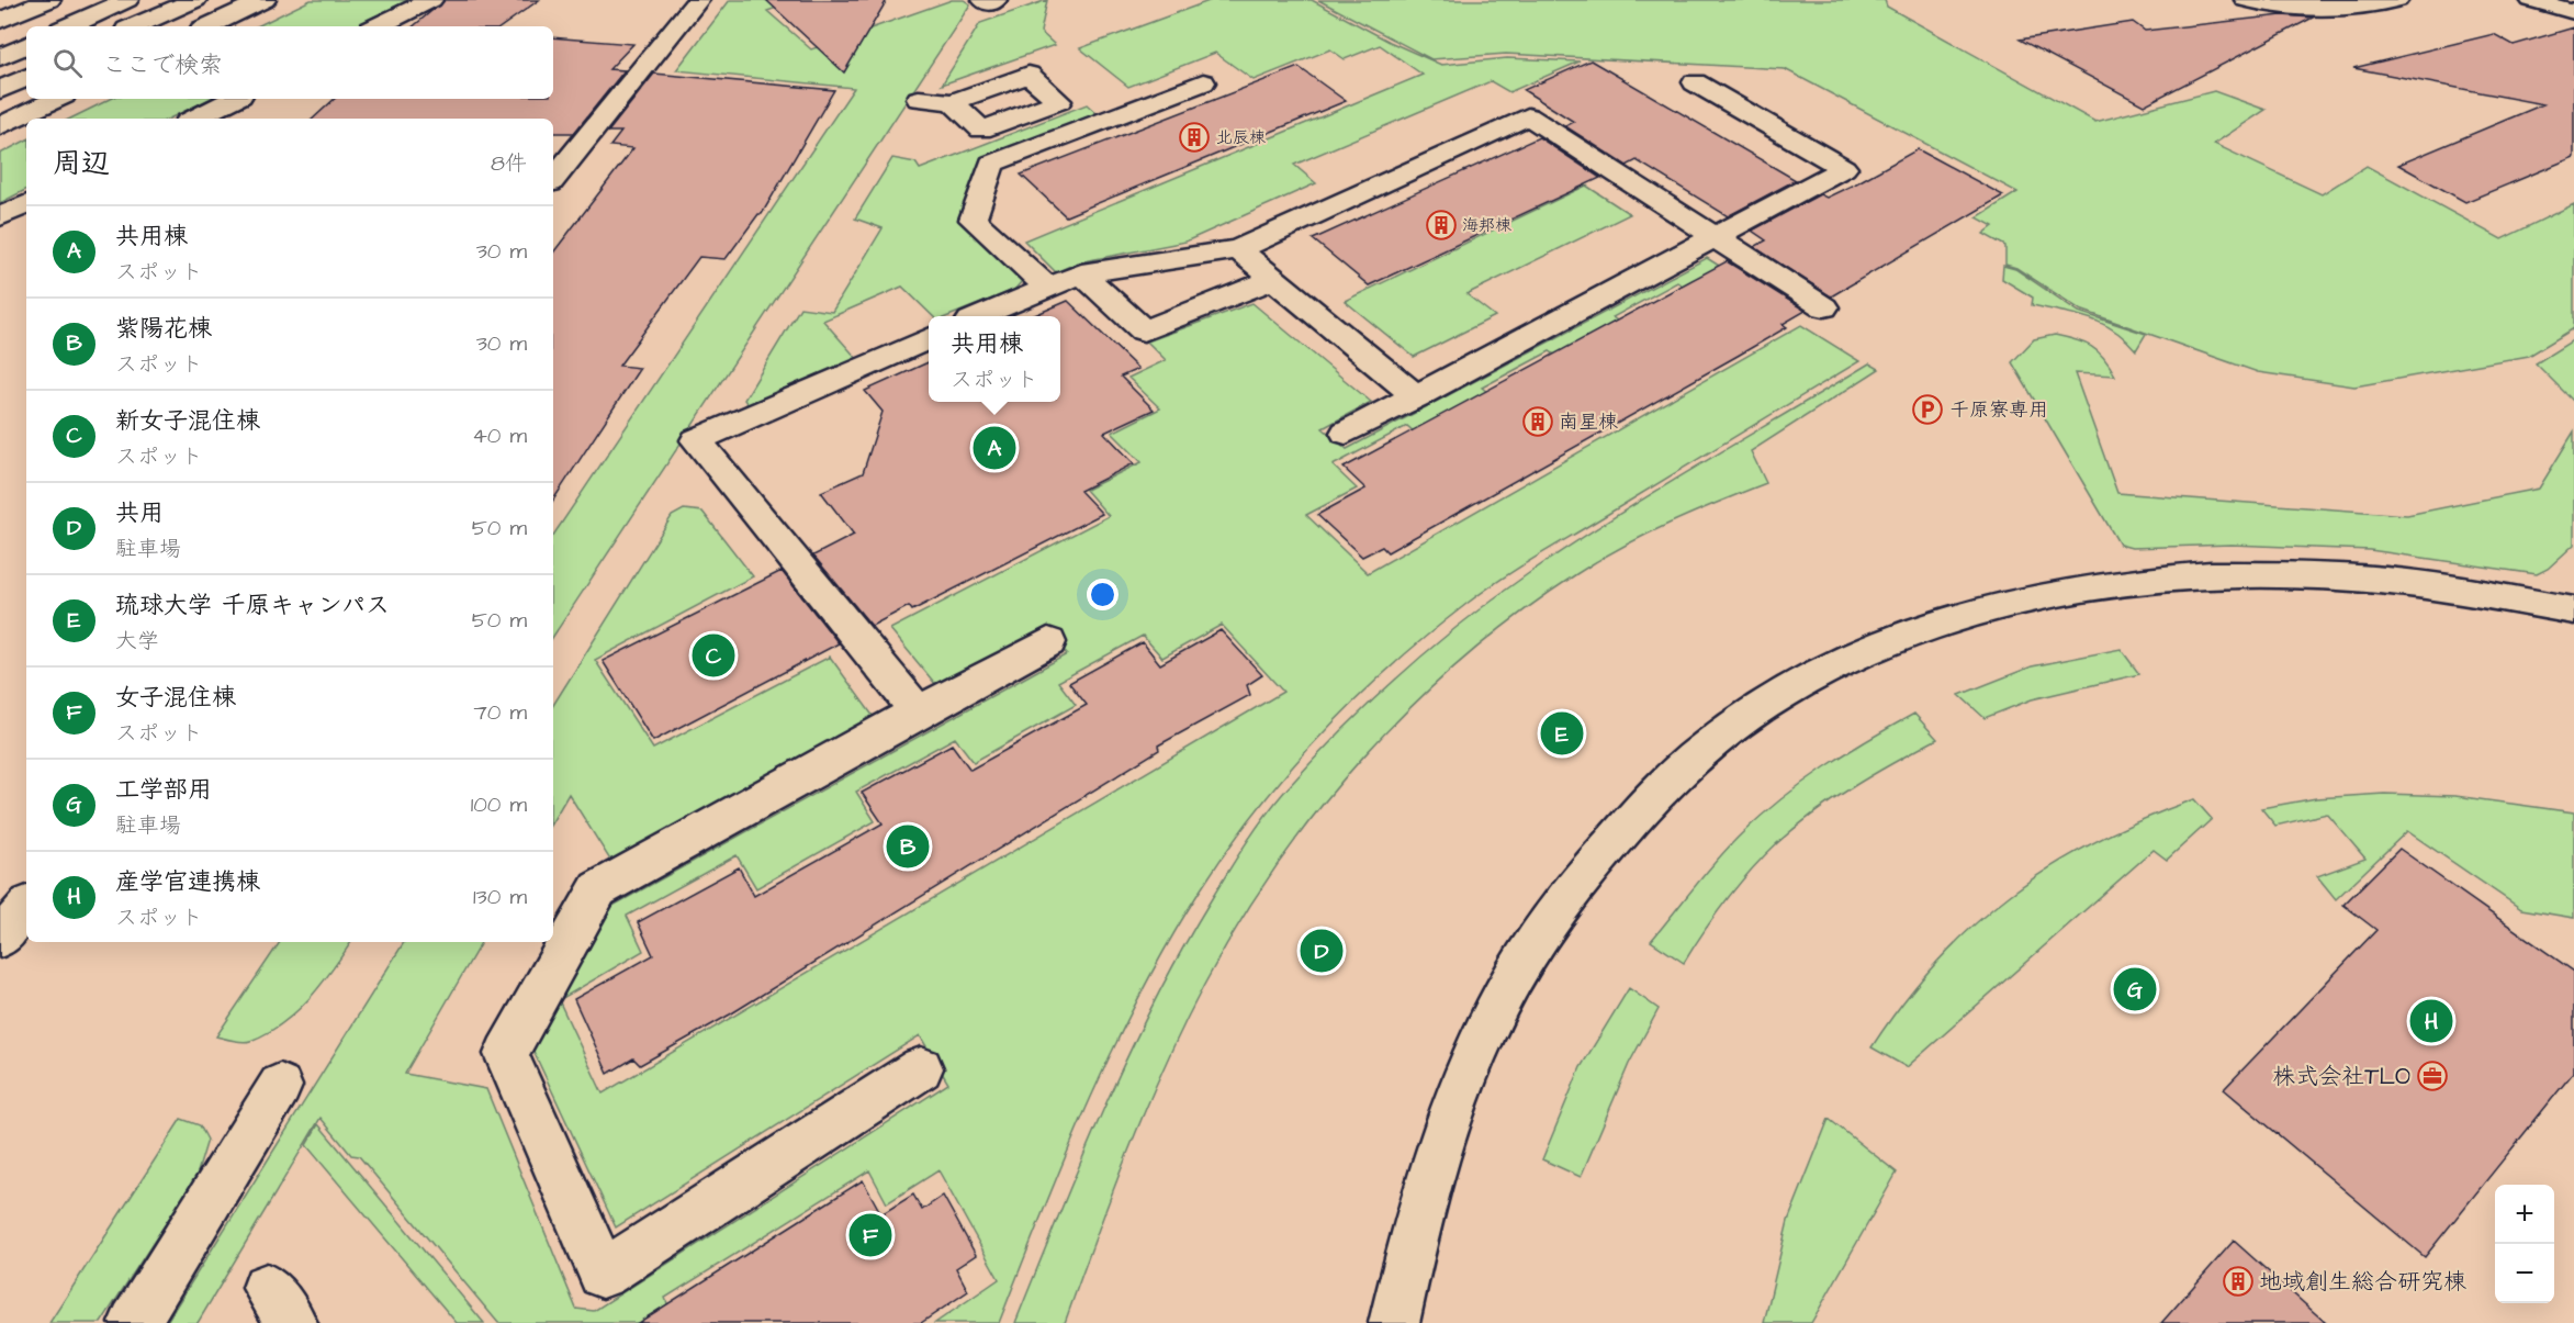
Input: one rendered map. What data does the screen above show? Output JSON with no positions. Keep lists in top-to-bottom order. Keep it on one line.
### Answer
{"places":{"building":["北辰棟","海邦棟","南星棟","地域創生総合研究棟"],"parking":["千原寮専用"],"office":["株式会社TLO"]},"page":{"search":"ここで検索","heading":["周辺","8件"],"list":[{"mark":"A","name":"共用棟","note":"スポット","value":"30 m"},{"mark":"B","name":"紫陽花棟","note":"スポット","value":"30 m"},{"mark":"C","name":"新女子混住棟","note":"スポット","value":"40 m"},{"mark":"D","name":"共用","note":"駐車場","value":"50 m"},{"mark":"E","name":"琉球大学 千原キャンパス","note":"大学","value":"50 m"},{"mark":"F","name":"女子混住棟","note":"スポット","value":"70 m"},{"mark":"G","name":"工学部用","note":"駐車場","value":"100 m"},{"mark":"H","name":"産学官連携棟","note":"スポット","value":"130 m"}],"popup":["共用棟","スポット"],"pins":["A","C","E","B","D","G","H","F"],"map_buttons":["+","−"]}}
